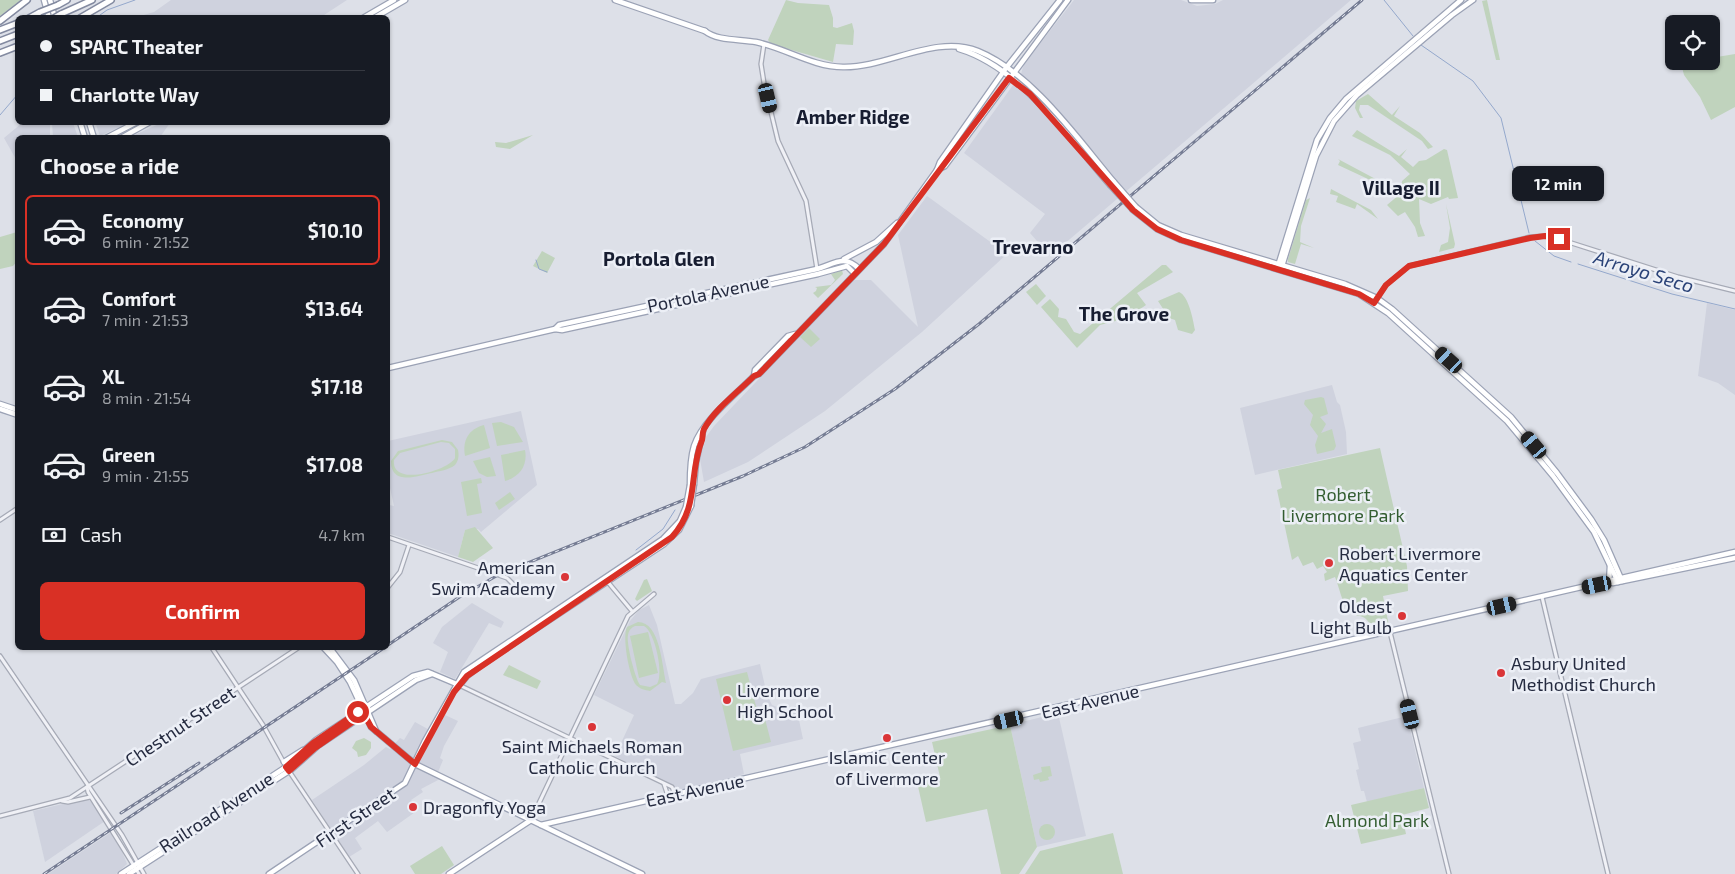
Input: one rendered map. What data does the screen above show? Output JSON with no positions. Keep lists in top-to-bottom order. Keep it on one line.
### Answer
{"streets":{"main road":["Portola Avenue","East Avenue","Railroad Avenue","First Street"],"street":["Chestnut Street"]},"crossings":[["Portola Avenue","First Street"],["Railroad Avenue","First Street"]],"districts":["Amber Ridge","Village II","Trevarno","Portola Glen","The Grove"],"water":["Arroyo Seco"],"parks":["Robert Livermore Park","Almond Park"],"places":["Robert Livermore Aquatics Center","American Swim Academy","Oldest Light Bulb","Asbury United Methodist Church","Livermore High School","Saint Michaels Roman Catholic Church","Islamic Center of Livermore","Dragonfly Yoga"],"page":{"banner":["SPARC Theater","Charlotte Way"],"heading":"Choose a ride","bubble":"12 min","list":[{"name":"Economy","note":"6 min · 21:52","value":"$10.10"},{"name":"Comfort","note":"7 min · 21:53","value":"$13.64"},{"name":"XL","note":"8 min · 21:54","value":"$17.18"},{"name":"Green","note":"9 min · 21:55","value":"$17.08"}],"pay":["Cash","4.7 km"],"buttons":"Confirm"}}
